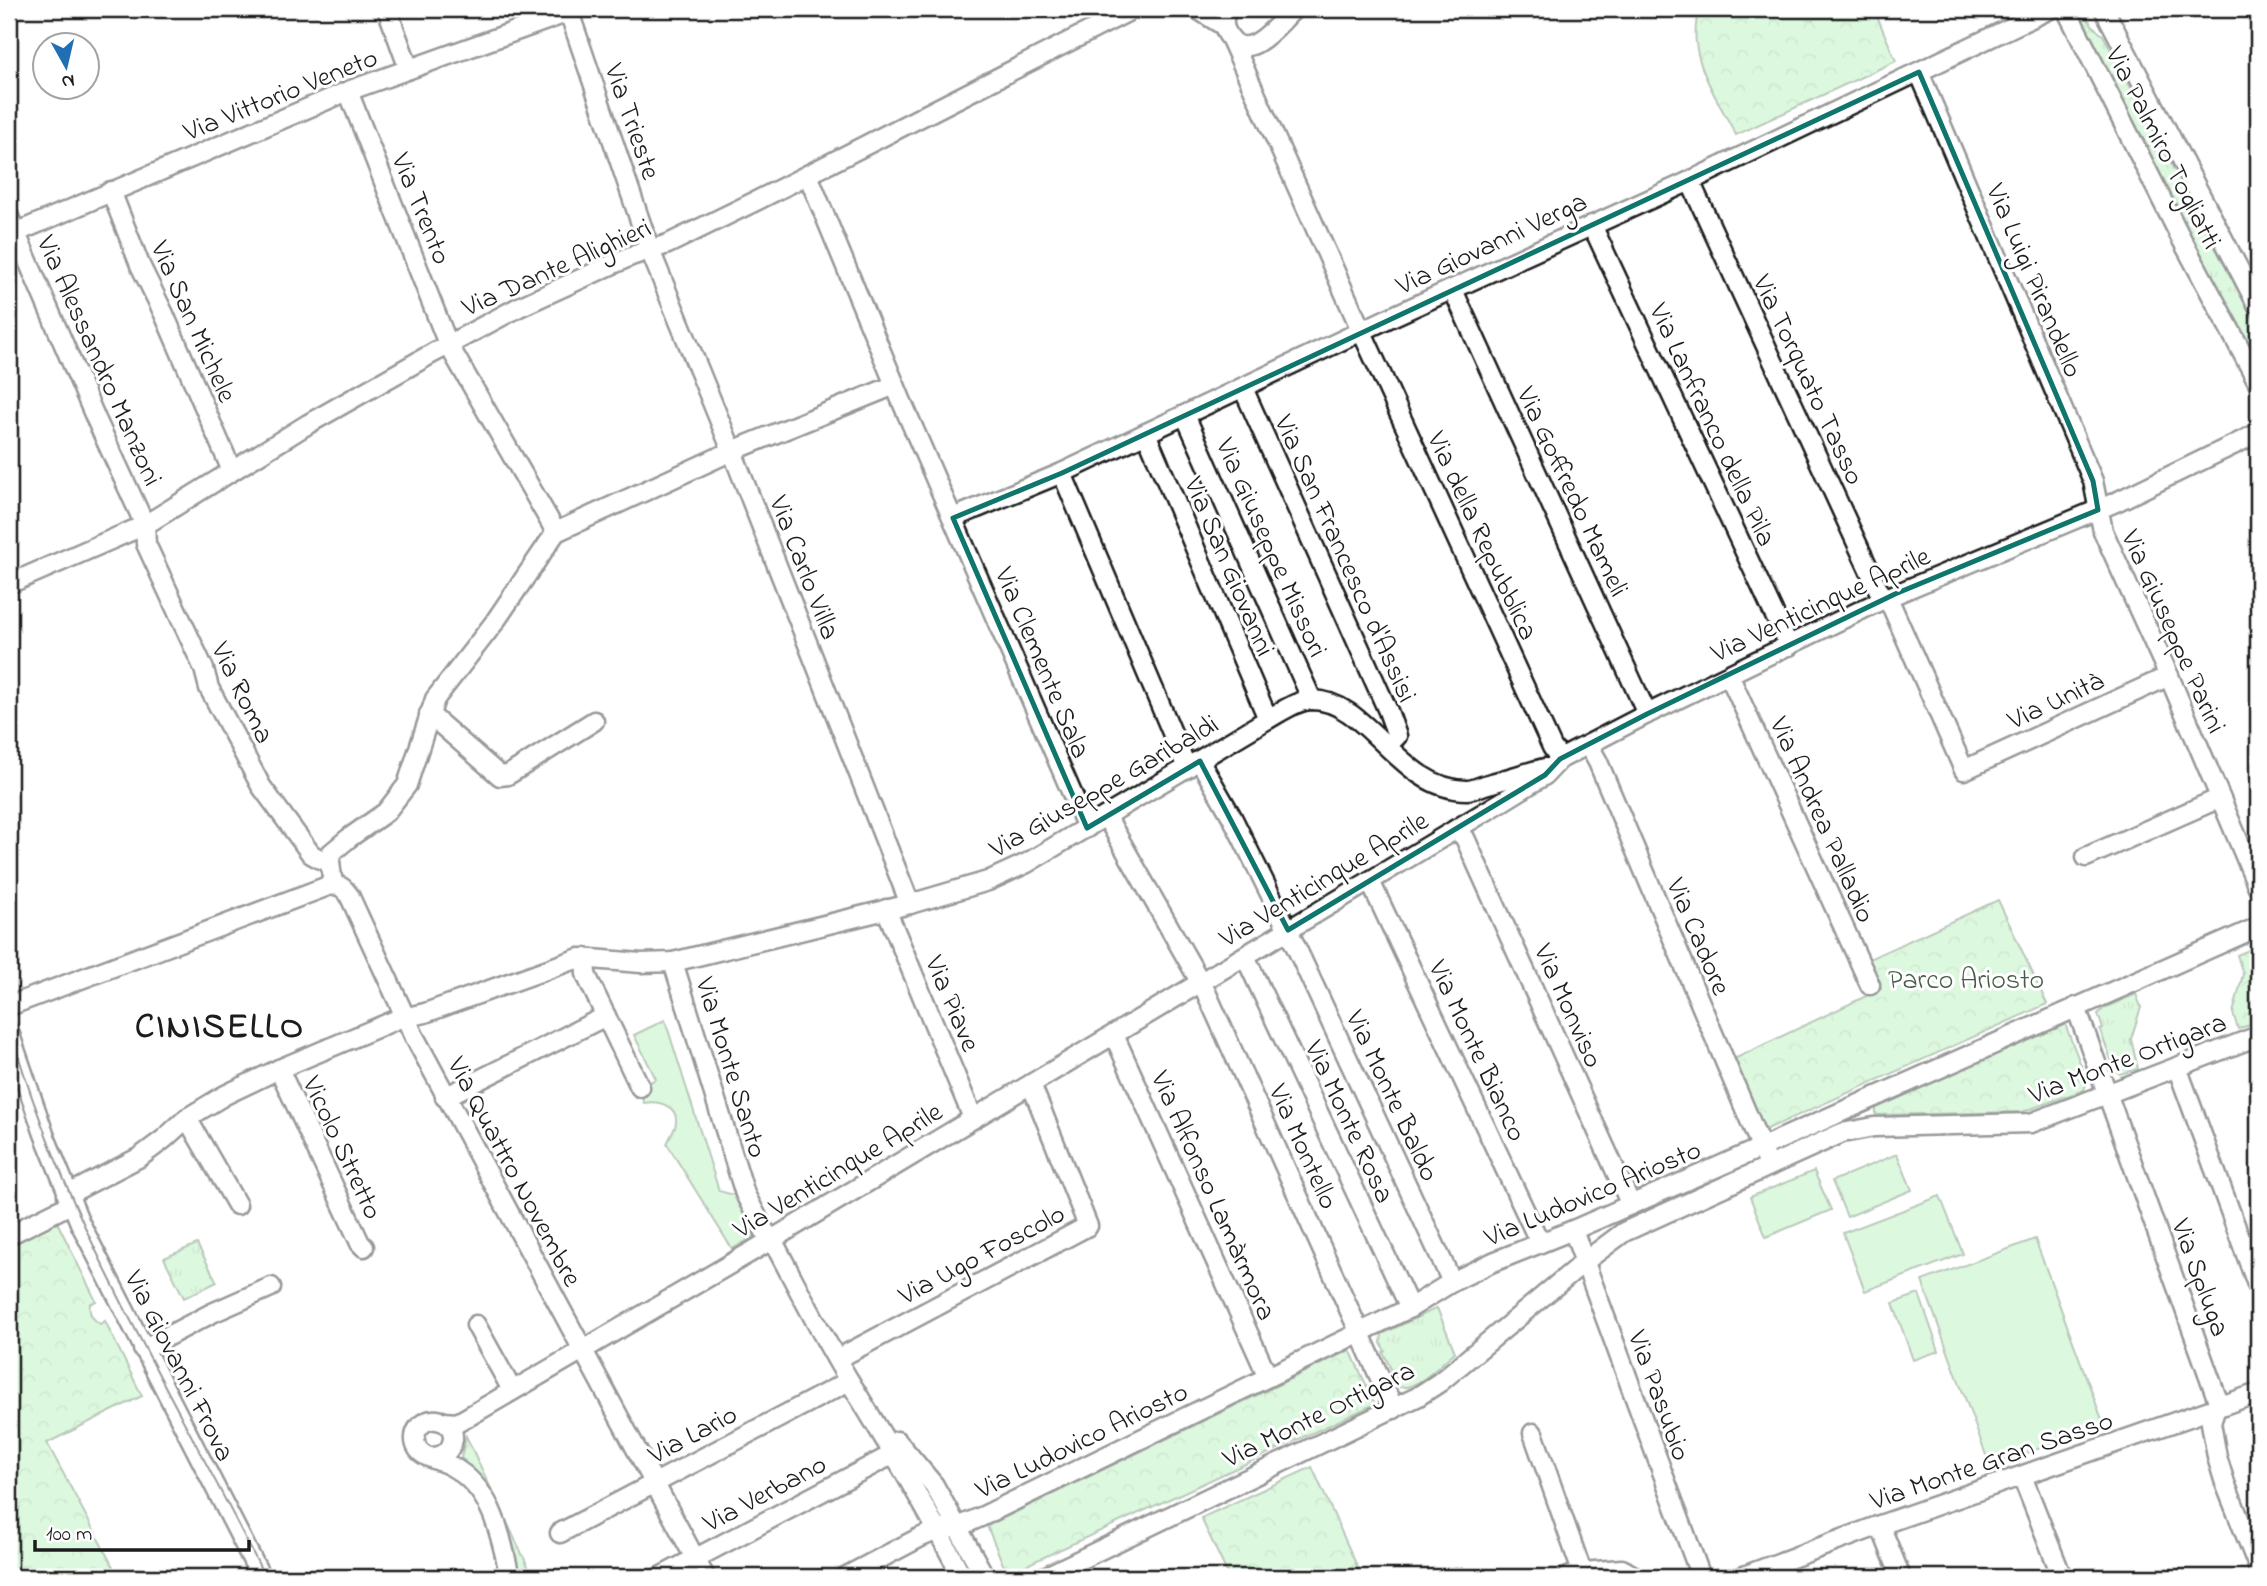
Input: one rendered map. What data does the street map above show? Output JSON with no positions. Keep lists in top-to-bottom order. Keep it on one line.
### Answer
{"streets":{"street":["Via Vittorio Veneto","Via Trieste","Via Palmiro Togliatti","Via Trento","Via Giovanni Verga","Via Dante Alighieri","Via Luigi Pirandello","Via San Michele","Via Alessandro Manzoni","Via Torquato Tasso","Via Lanfranco della Pila","Via Goffredo Mameli","Via della Repubblica","Via Giuseppe Missori","Via San Francesco d'Assisi","Via San Giovanni","Via Carlo Villa","Via Venticinque Aprile","Via Giuseppe Parini","Via Clemente Sala","Via Roma","Via Unità","Via Giuseppe Garibaldi","Via Andrea Palladio","Via Cadore","Via Piave","Via Monviso","Via Monte Bianco","Via Monte Ortigara","Via Monte Santo","Via Monte Baldo","Via Monte Rosa","Via Montello","Vicolo Stretto","Via Quattro Novembre","Via Ludovico Ariosto","Via Alfonso Lamàrmora","Via Ugo Foscolo","Via Spluga","Via Giovanni Frova","Via Pasubio","Via Lario","Via Monte Gran Sasso","Via Verbano"]},"crossings":[["Via Vittorio Veneto","Via Trieste"],["Via Vittorio Veneto","Via Trento"],["Via Vittorio Veneto","Via San Michele"],["Via Vittorio Veneto","Via Alessandro Manzoni"],["Via Trieste","Via Dante Alighieri"],["Via Trieste","Via Carlo Villa"],["Via Trento","Via Dante Alighieri"],["Via Giovanni Verga","Via Luigi Pirandello"],["Via Giovanni Verga","Via Torquato Tasso"],["Via Giovanni Verga","Via Lanfranco della Pila"],["Via Giovanni Verga","Via Goffredo Mameli"],["Via Giovanni Verga","Via della Repubblica"],["Via Giovanni Verga","Via Giuseppe Missori"],["Via Giovanni Verga","Via San Francesco d'Assisi"],["Via Giovanni Verga","Via San Giovanni"],["Via Giovanni Verga","Via Clemente Sala"],["Via Giovanni Verga","Via Monte Baldo"],["Via Dante Alighieri","Via San Michele"],["Via Dante Alighieri","Via Alessandro Manzoni"],["Via Dante Alighieri","Via Carlo Villa"],["Via Dante Alighieri","Via Clemente Sala"],["Via Dante Alighieri","Via Roma"],["Via Luigi Pirandello","Via Venticinque Aprile"],["Via Luigi Pirandello","Via Giuseppe Parini"],["Via Alessandro Manzoni","Via Roma"],["Via Torquato Tasso","Via Venticinque Aprile"],["Via Torquato Tasso","Via Unità"],["Via Lanfranco della Pila","Via Venticinque Aprile"],["Via Goffredo Mameli","Via Venticinque Aprile"],["Via della Repubblica","Via Venticinque Aprile"],["Via Giuseppe Missori","Via Giuseppe Garibaldi"],["Via San Giovanni","Via Giuseppe Garibaldi"],["Via Carlo Villa","Via Giuseppe Garibaldi"],["Via Venticinque Aprile","Via Giuseppe Parini"],["Via Venticinque Aprile","Via Andrea Palladio"],["Via Venticinque Aprile","Via Cadore"],["Via Venticinque Aprile","Via Piave"],["Via Venticinque Aprile","Via Monviso"],["Via Venticinque Aprile","Via Monte Bianco"],["Via Venticinque Aprile","Via Monte Santo"],["Via Venticinque Aprile","Via Monte Baldo"],["Via Venticinque Aprile","Via Monte Rosa"],["Via Venticinque Aprile","Via Montello"],["Via Venticinque Aprile","Via Quattro Novembre"],["Via Venticinque Aprile","Via Alfonso Lamàrmora"],["Via Venticinque Aprile","Via Ugo Foscolo"],["Via Giuseppe Parini","Via Unità"],["Via Clemente Sala","Via Giuseppe Garibaldi"],["Via Giuseppe Garibaldi","Via Piave"],["Via Giuseppe Garibaldi","Via Monte Santo"],["Via Giuseppe Garibaldi","Via Monte Baldo"],["Via Giuseppe Garibaldi","Via Montello"],["Via Giuseppe Garibaldi","Vicolo Stretto"],["Via Giuseppe Garibaldi","Via Quattro Novembre"],["Via Giuseppe Garibaldi","Via Giovanni Frova"],["Via Cadore","Via Monte Ortigara"],["Via Cadore","Via Ludovico Ariosto"],["Via Monviso","Via Ludovico Ariosto"],["Via Monte Bianco","Via Ludovico Ariosto"],["Via Monte Ortigara","Via Montello"],["Via Monte Ortigara","Via Spluga"],["Via Monte Ortigara","Via Pasubio"],["Via Monte Santo","Via Ludovico Ariosto"],["Via Monte Santo","Via Ugo Foscolo"],["Via Monte Santo","Via Lario"],["Via Monte Santo","Via Verbano"],["Via Monte Baldo","Via Ludovico Ariosto"],["Via Monte Rosa","Via Ludovico Ariosto"],["Via Montello","Via Ludovico Ariosto"],["Via Quattro Novembre","Via Lario"],["Via Quattro Novembre","Via Verbano"],["Via Ludovico Ariosto","Via Alfonso Lamàrmora"],["Via Ludovico Ariosto","Via Spluga"],["Via Ludovico Ariosto","Via Pasubio"],["Via Spluga","Via Monte Gran Sasso"]],"districts":["CINISELLO"],"parks":["Parco Ariosto"],"scale_bar":"100 m","north":"bottom"}
